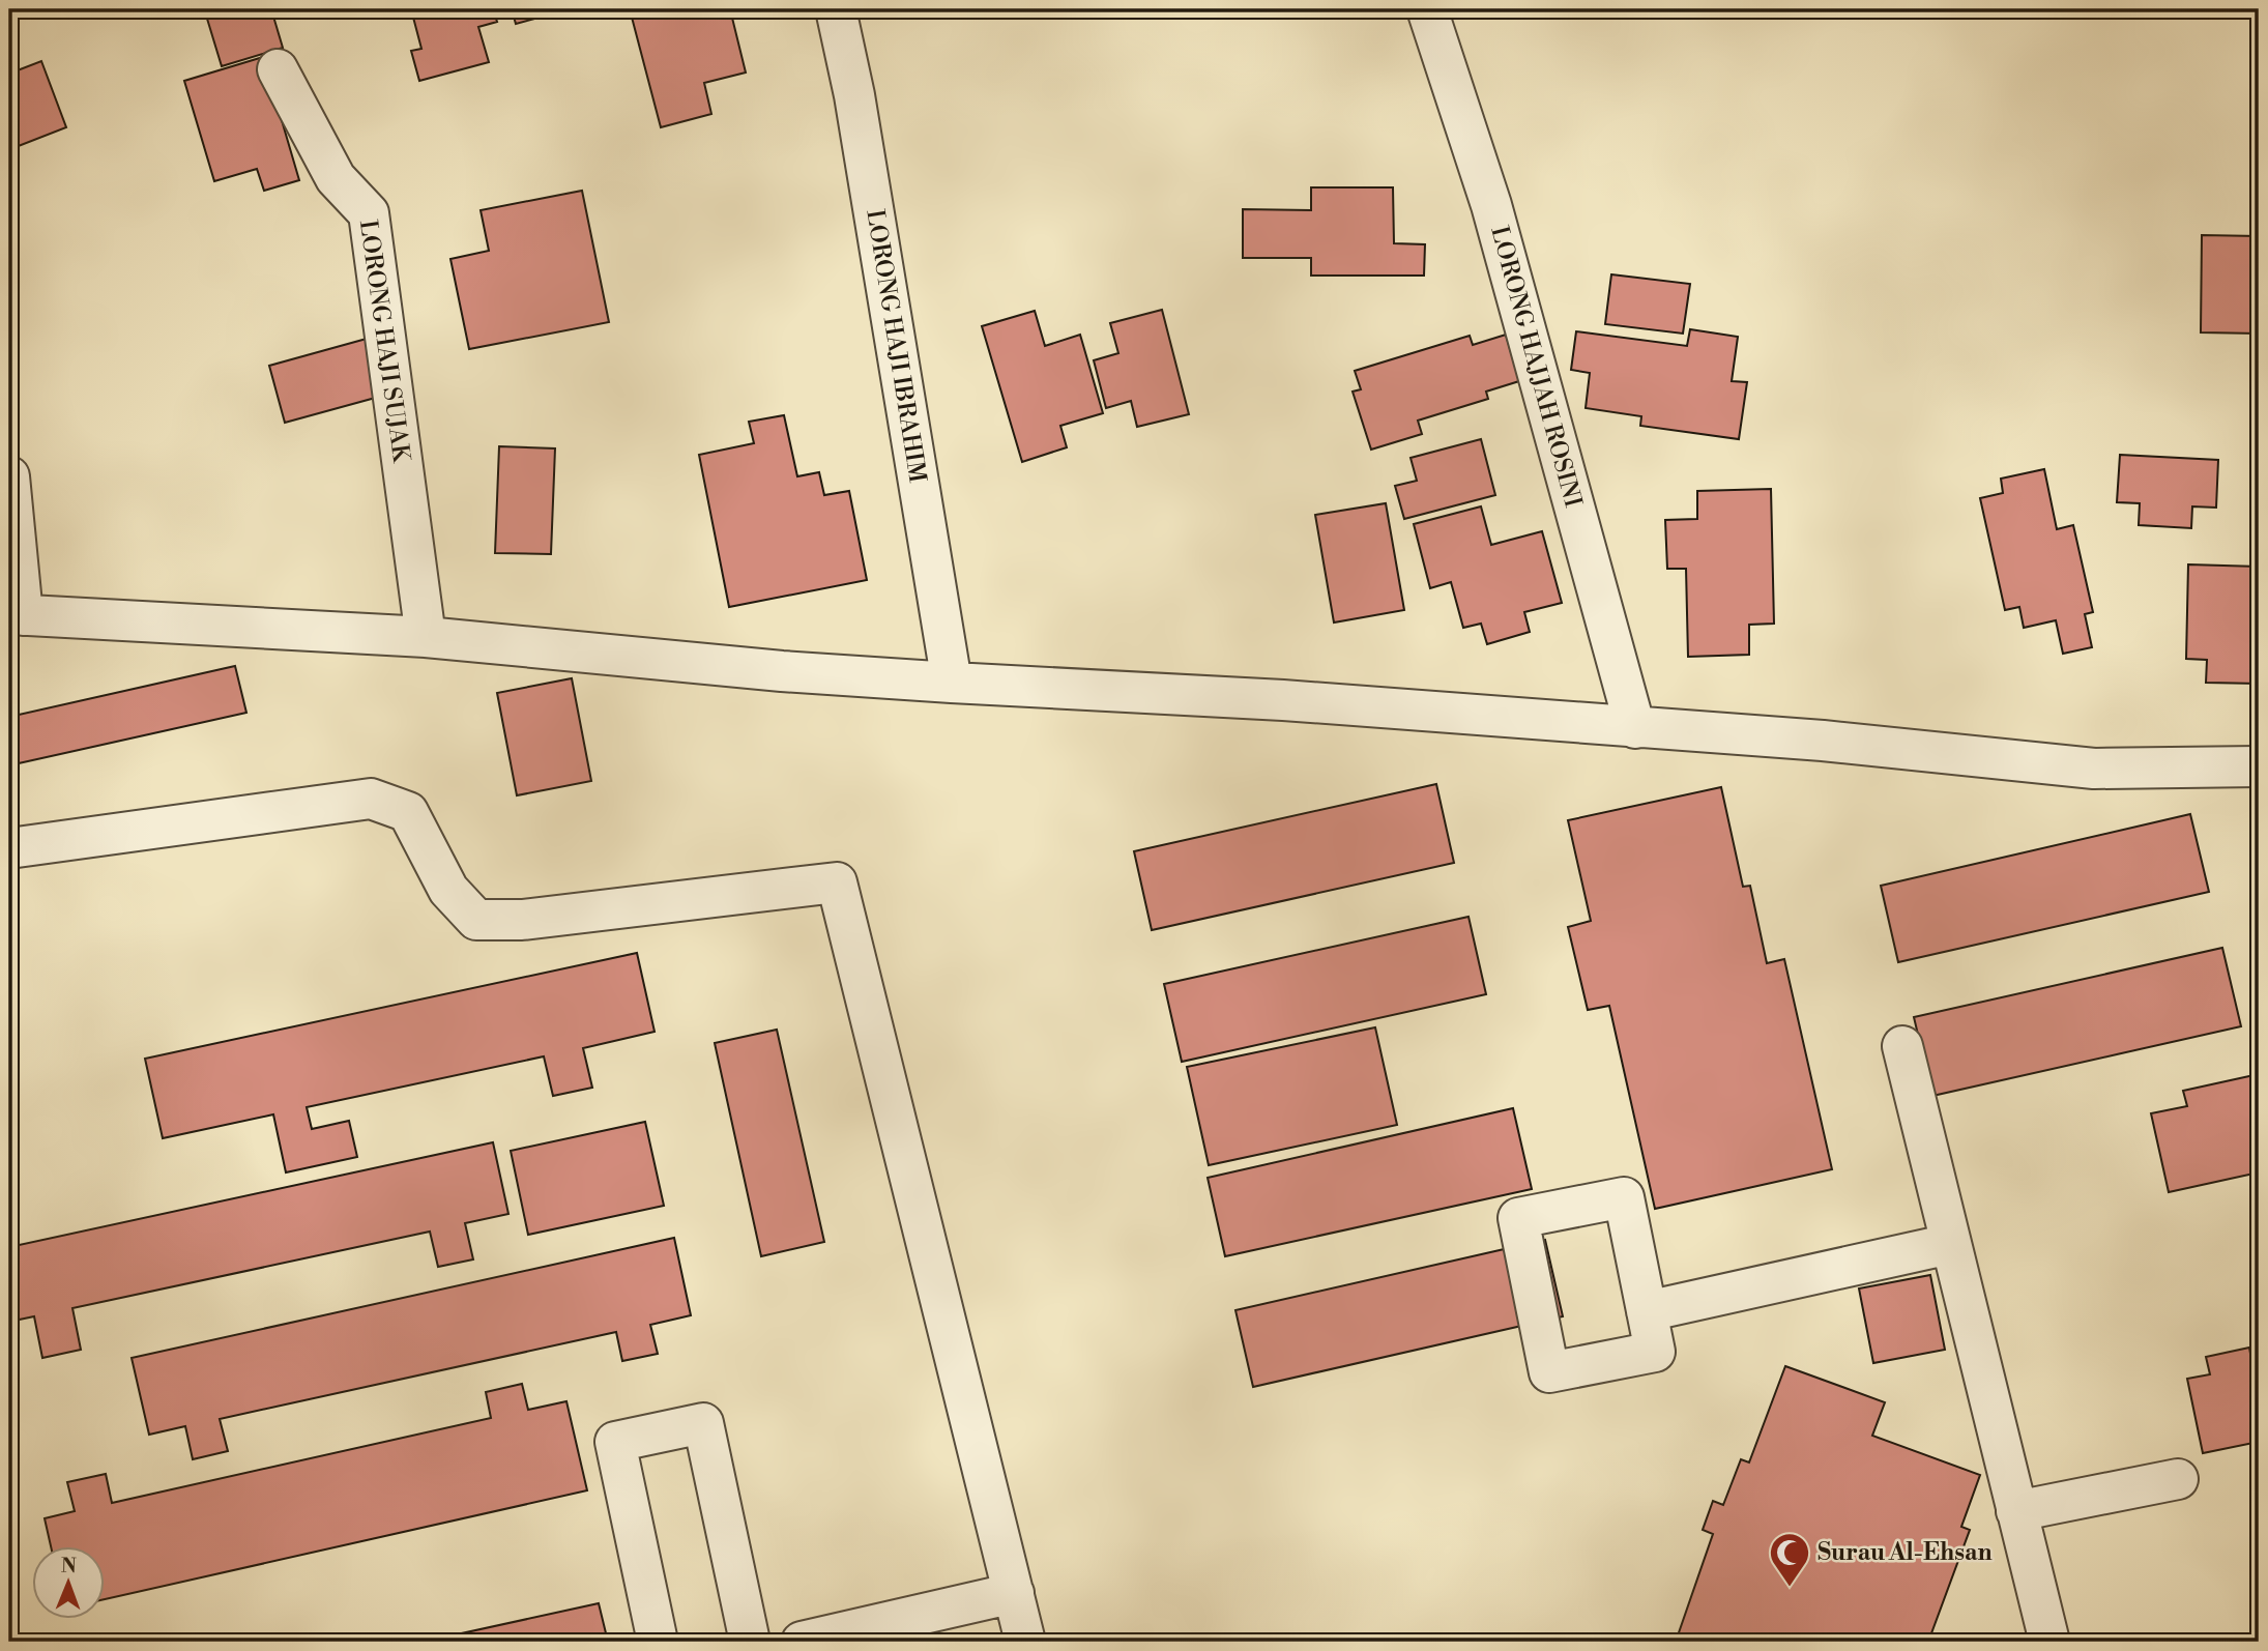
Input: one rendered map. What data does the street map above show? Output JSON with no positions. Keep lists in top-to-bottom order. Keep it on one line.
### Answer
{"streets":{"street":["LORONG HAJI SUJAK","LORONG HAJI IBRAHIM","LORONG HAJJAH ROSINI"]},"places":{"mosque":["Surau Al-Ehsan"]},"north":"top"}
